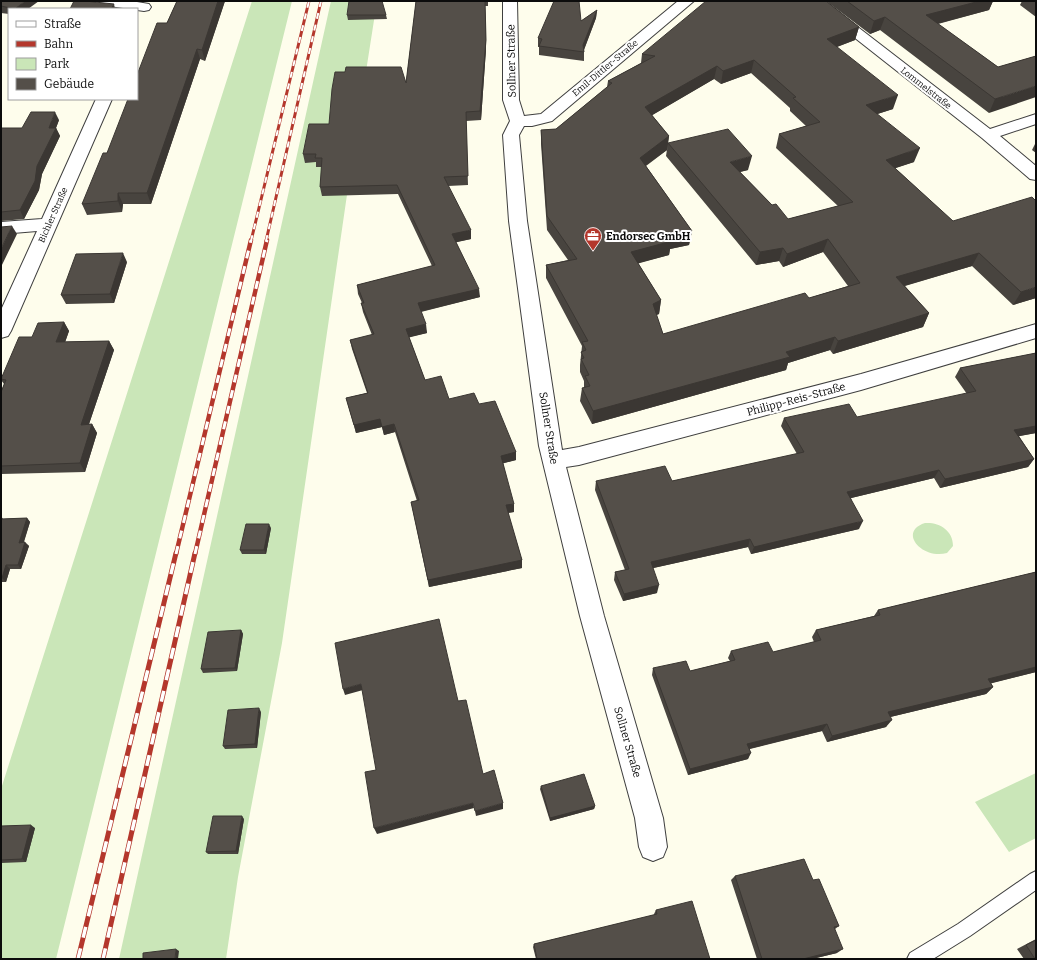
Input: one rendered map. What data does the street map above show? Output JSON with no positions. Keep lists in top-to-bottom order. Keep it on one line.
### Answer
{"streets":{"street":["Sollner Straße","Emil-Dittler-Straße","Lommelstraße","Bichler Straße","Philipp-Reis-Straße"]},"crossings":[["Sollner Straße","Emil-Dittler-Straße"],["Sollner Straße","Philipp-Reis-Straße"]],"places":{"office":["Endorsec GmbH"]},"legend":["Straße","Bahn","Park","Gebäude"]}
